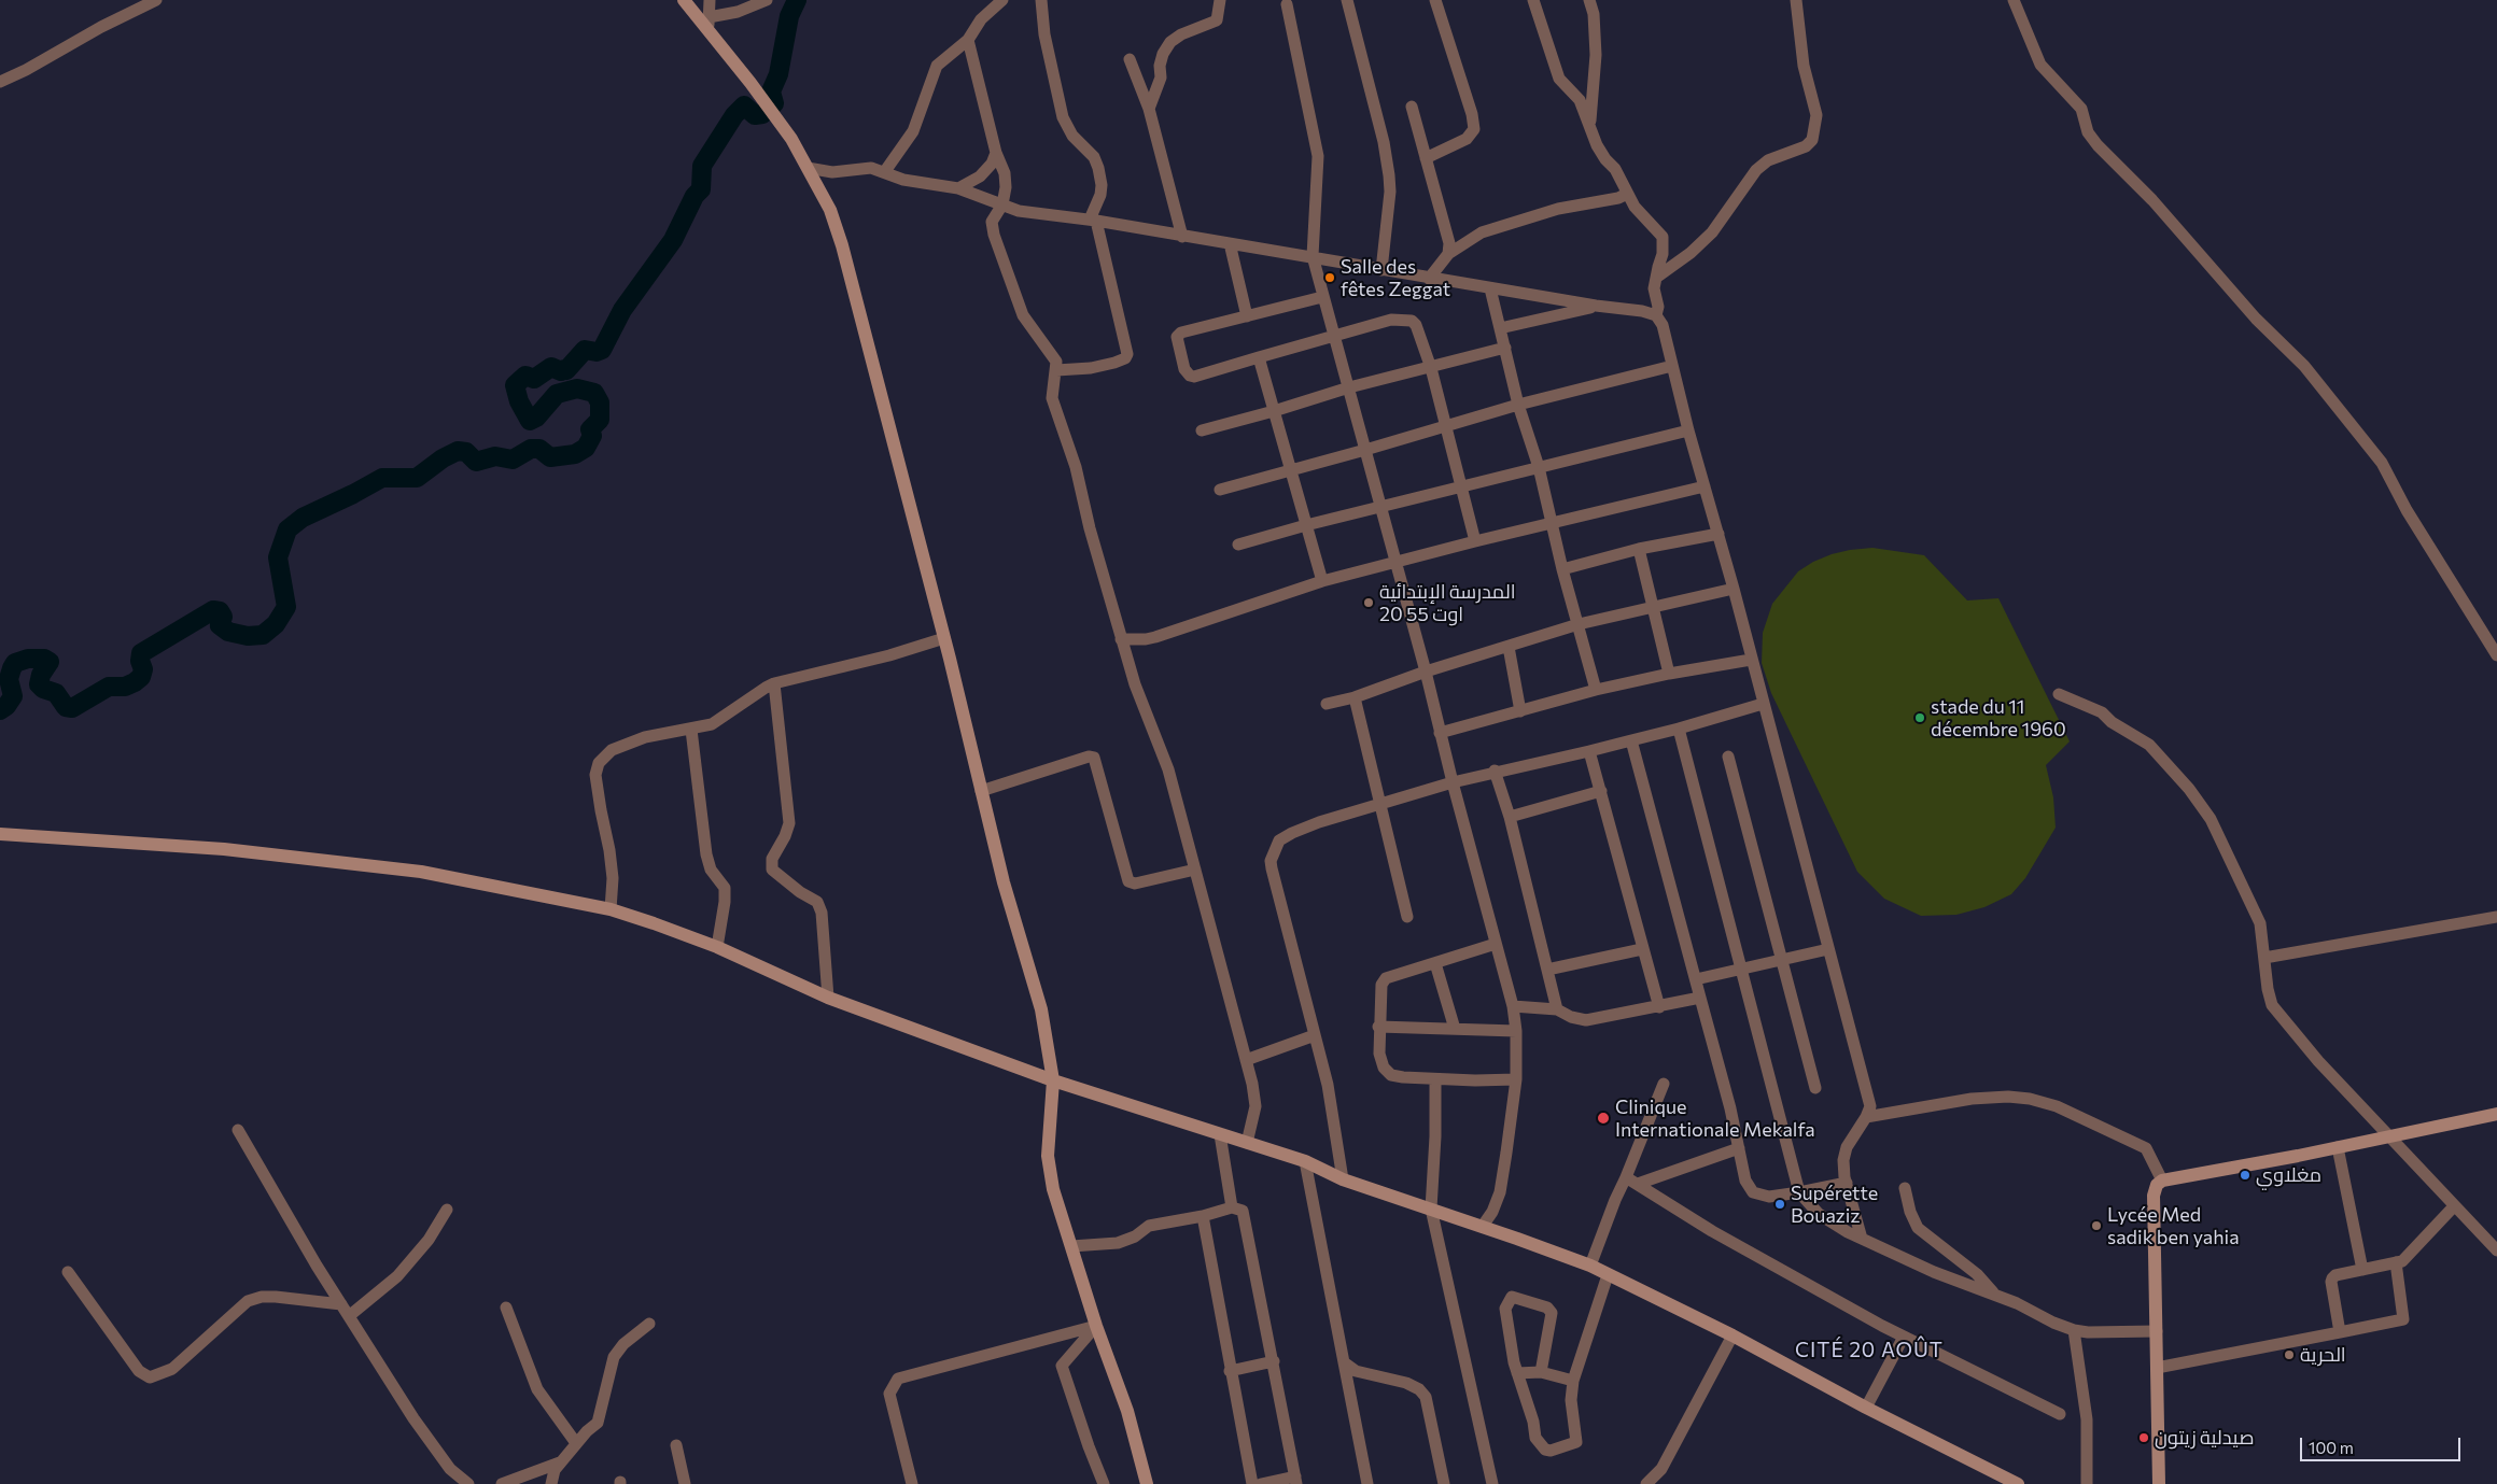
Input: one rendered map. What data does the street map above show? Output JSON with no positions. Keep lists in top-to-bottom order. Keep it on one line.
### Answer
{"districts":["CITÉ 20 AOÛT"],"places":["Salle des fêtes Zeggat","المدرسة الإبتدائية 20 اوت 55","stade du 11 décembre 1960","Clinique Internationale Mekalfa","مغلاوي","Supérette Bouaziz","Lycée Med sadik ben yahia","الحرية","صيدلية زيتون"],"scale_bar":"100 m"}
